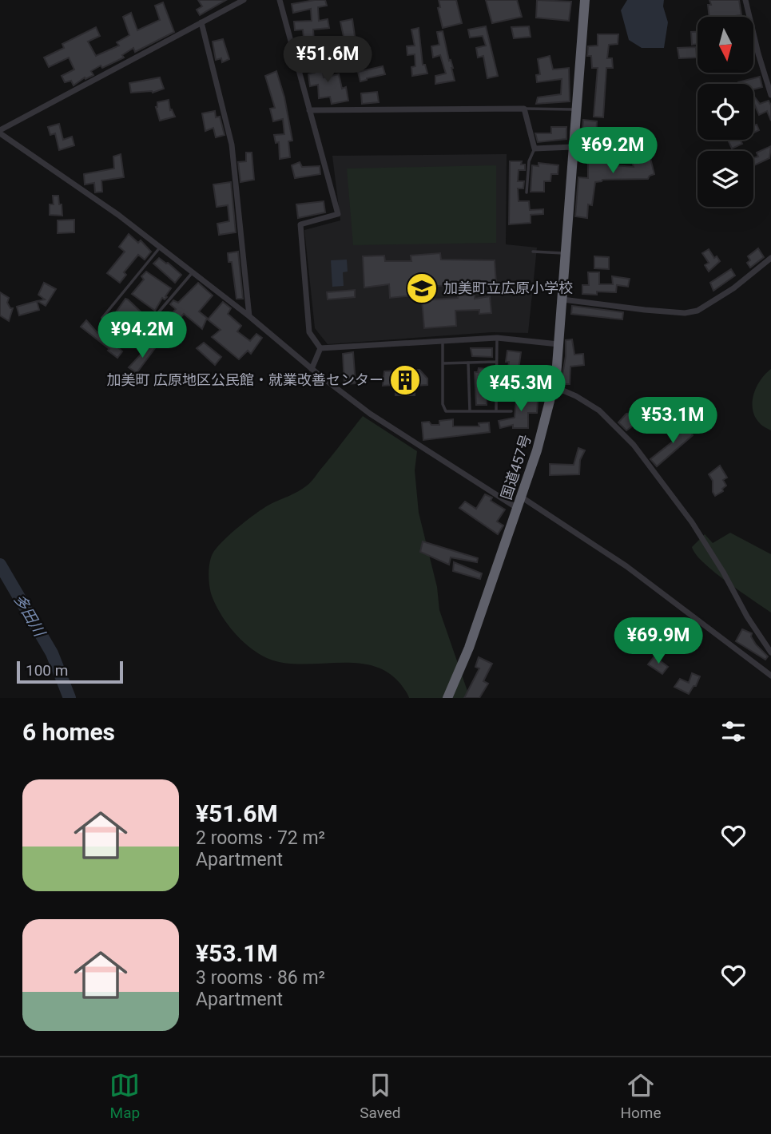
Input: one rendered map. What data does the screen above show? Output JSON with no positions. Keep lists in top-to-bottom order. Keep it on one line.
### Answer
{"streets":{"highway":["国道457号"]},"water":["多田川"],"places":{"school or university":["加美町立広原小学校"],"building":["加美町 広原地区公民館・就業改善センター"]},"scale_bar":"100 m","north":"bottom","page":{"price":["¥51.6M","¥69.2M","¥94.2M","¥45.3M","¥53.1M","¥69.9M"],"scale":"100 m","heading":"6 homes","list":[{"name":"¥51.6M","note":"2 rooms · 72 m² · Apartment"},{"name":"¥53.1M","note":"3 rooms · 86 m² · Apartment"}],"tabs":["Map","Saved","Home"]}}
